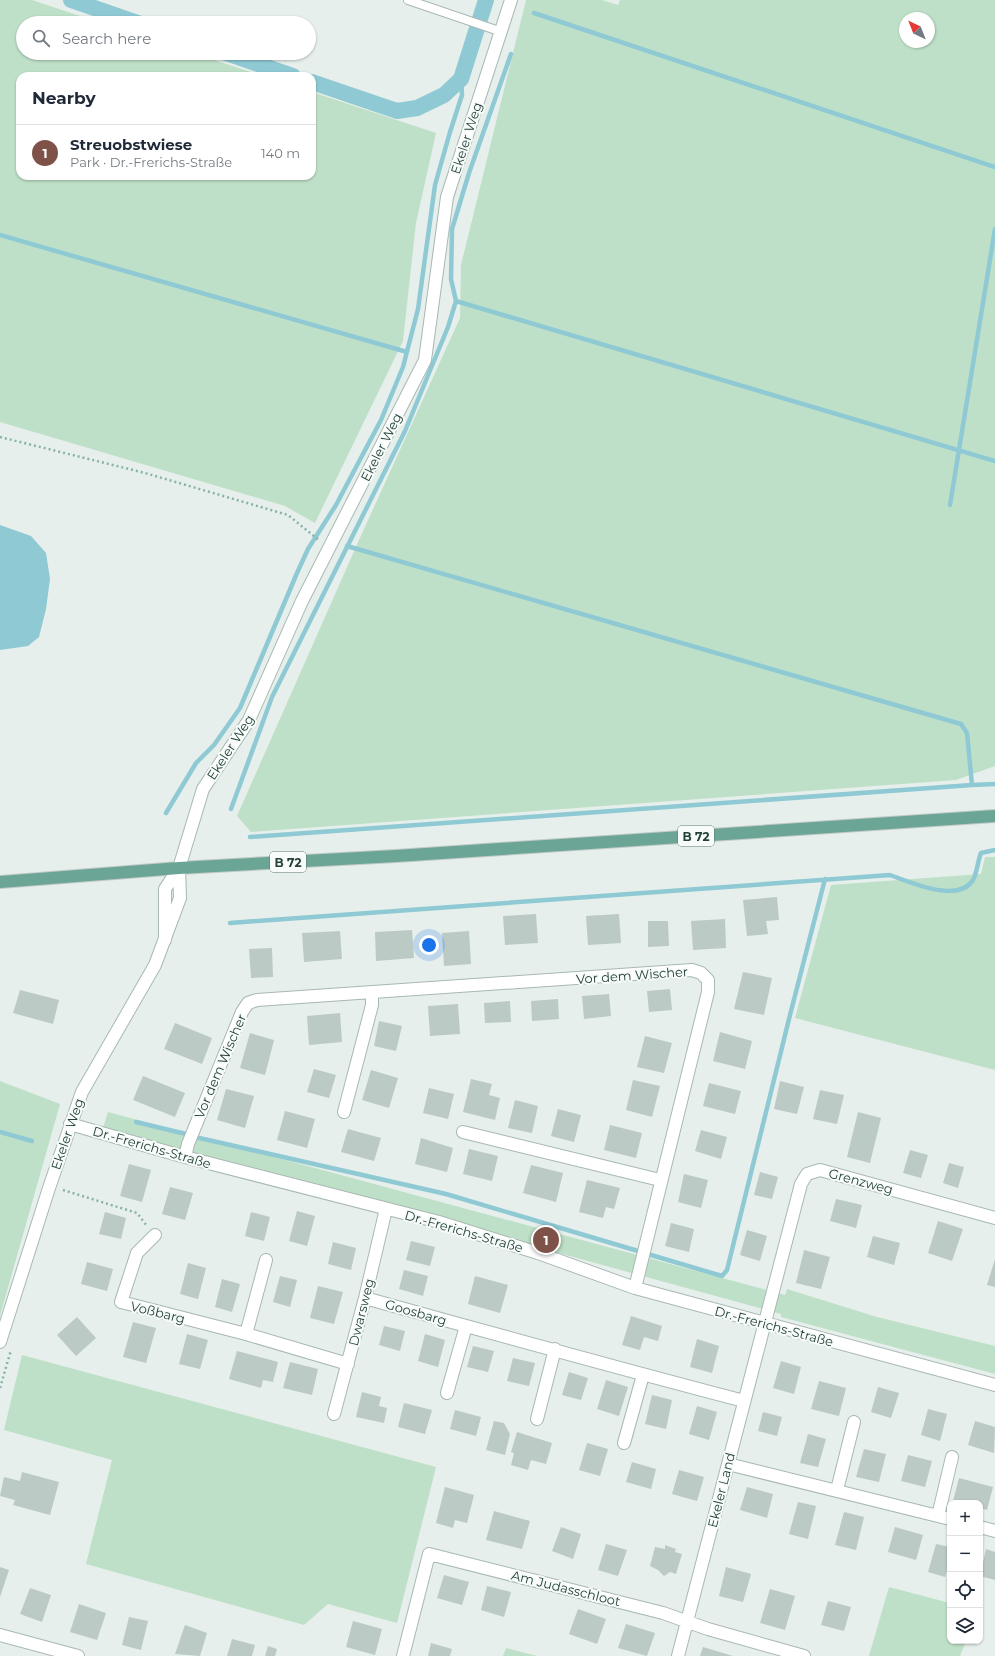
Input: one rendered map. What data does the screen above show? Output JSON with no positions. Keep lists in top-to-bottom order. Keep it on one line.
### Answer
{"streets":{"main road":["B 72"],"street":["Ekeler Weg","Vor dem Wischer","Dr.-Frerichs-Straße","Grenzweg","Voßbarg","Dwarsweg","Goosbarg","Ekeler Land","Am Judasschloot"]},"crossings":[["Ekeler Weg","B 72"],["Ekeler Weg","Dr.-Frerichs-Straße"],["Vor dem Wischer","Dr.-Frerichs-Straße"],["Dr.-Frerichs-Straße","Grenzweg"],["Dr.-Frerichs-Straße","Dwarsweg"],["Dr.-Frerichs-Straße","Ekeler Land"],["Grenzweg","Ekeler Land"],["Voßbarg","Dwarsweg"],["Dwarsweg","Goosbarg"],["Goosbarg","Ekeler Land"],["Ekeler Land","Am Judasschloot"]],"north":"top left","page":{"search":"Search here","heading":"Nearby","list":[{"mark":"1","name":"Streuobstwiese","note":"Park · Dr.-Frerichs-Straße","value":"140 m"}],"pins":"1","map_buttons":["+","−"]}}
